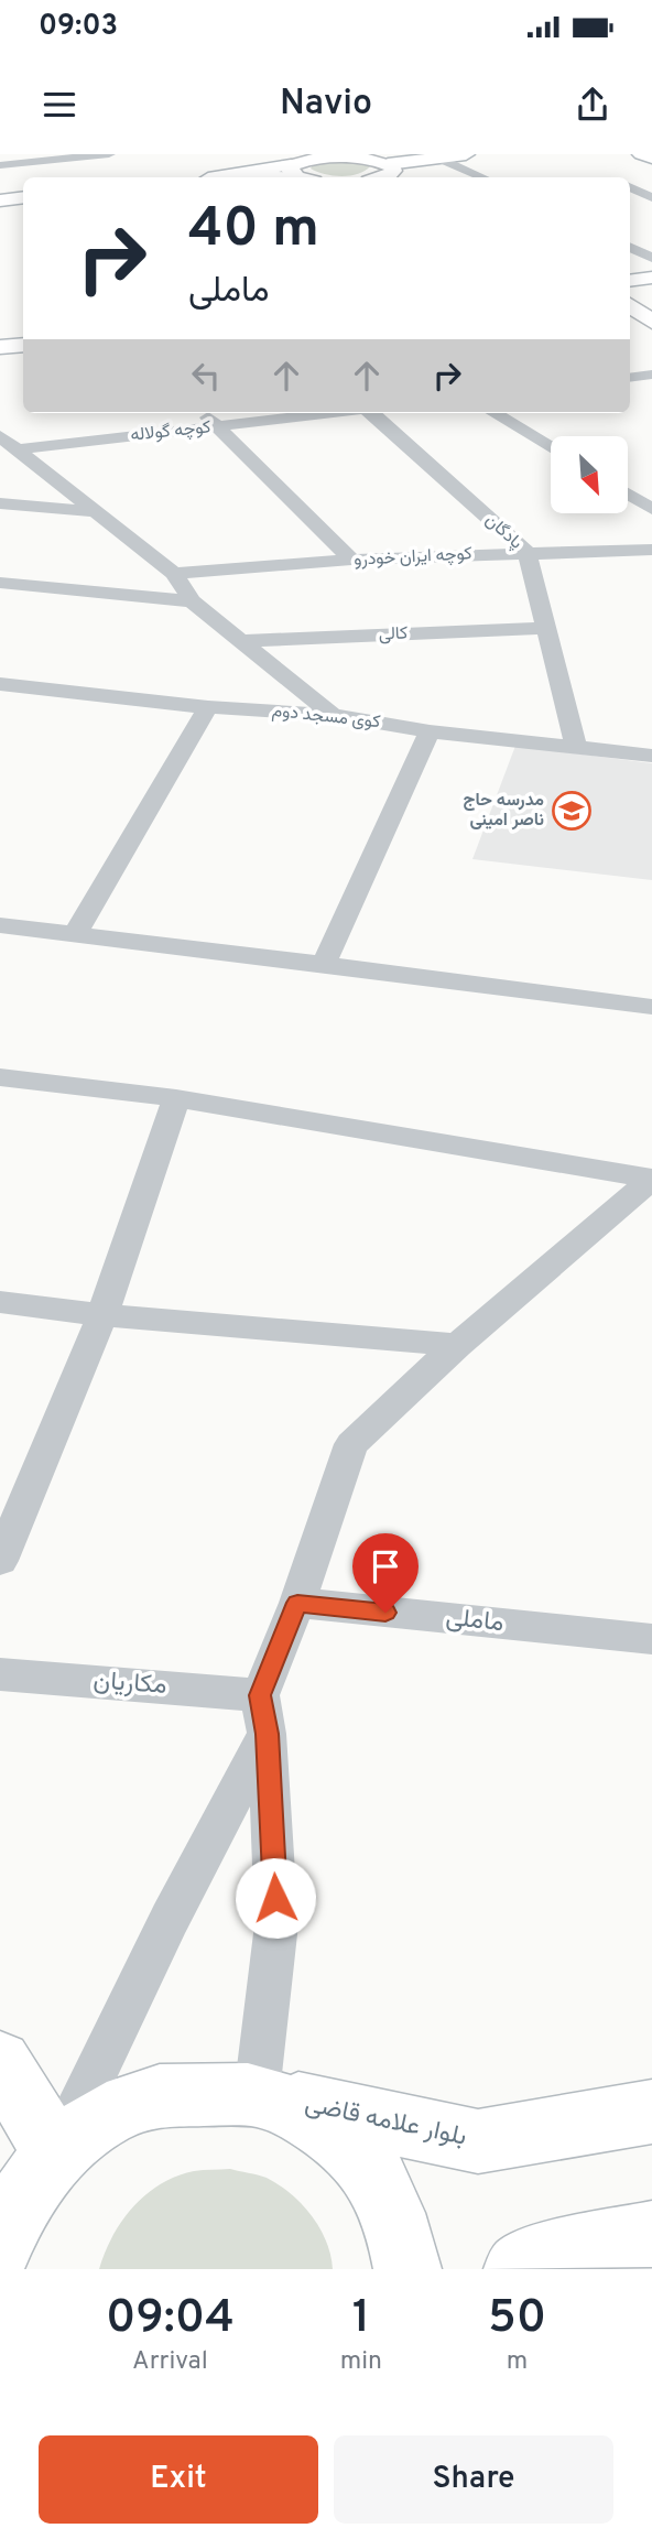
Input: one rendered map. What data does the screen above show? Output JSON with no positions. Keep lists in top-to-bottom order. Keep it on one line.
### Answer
{"streets":{"main road":["بلوار علامه قاضی"],"street":["کوچه گولاله","پادگان","کوچه ایران خودرو","کالی","کوی مسجد دوم","ماملی","مکاریان"]},"crossings":[["پادگان","کوچه ایران خودرو"],["پادگان","کالی"],["پادگان","کوی مسجد دوم"]],"places":{"school or university":["مدرسه حاج ناصر امینی"]},"north":"bottom right","page":{"status":"09:03","header":"Navio","turn":["40 m","ماملی"],"eta":["09:04","Arrival","1","min","50","m"],"buttons":["Exit","Share"]}}
